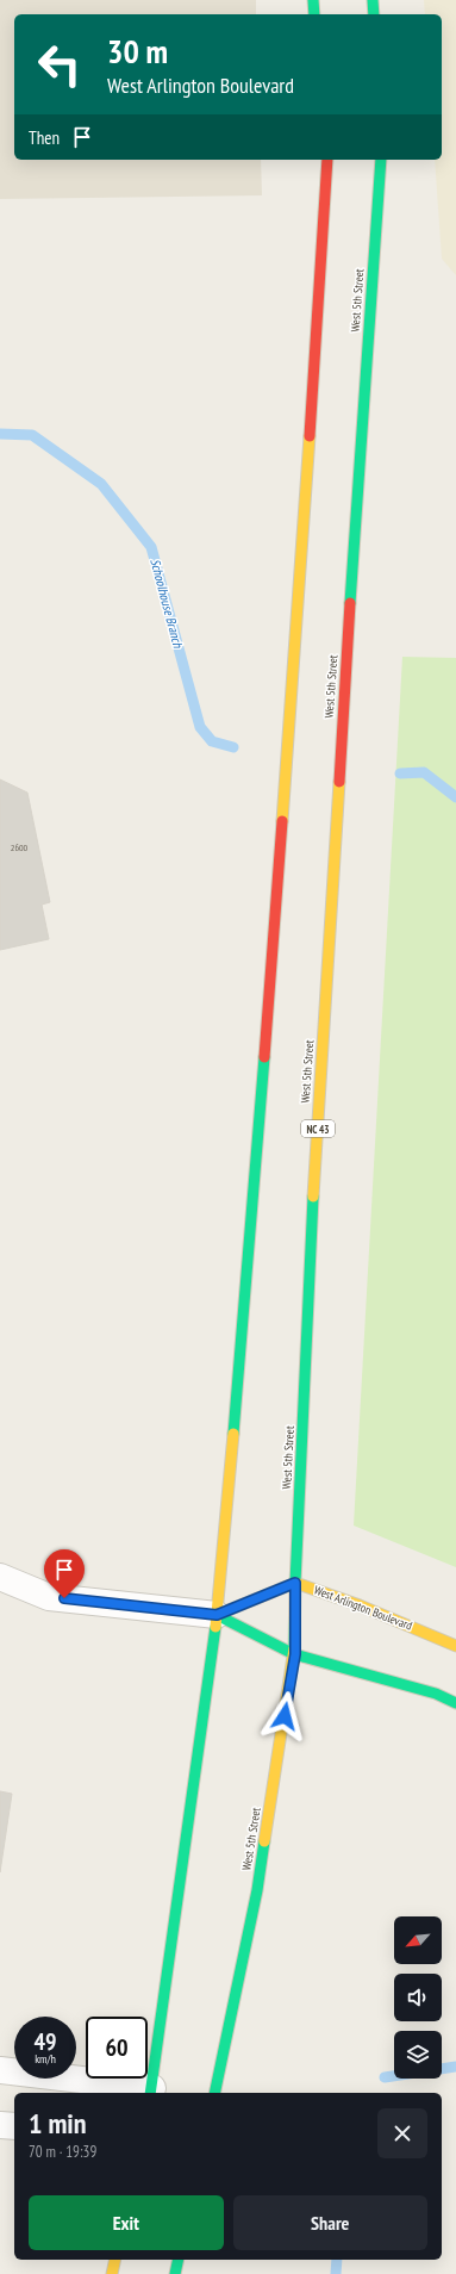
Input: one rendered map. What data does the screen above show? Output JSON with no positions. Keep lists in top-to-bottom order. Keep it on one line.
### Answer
{"streets":{"main road":["West 5th Street","NC 43","West Arlington Boulevard"]},"crossings":[["West 5th Street","West Arlington Boulevard"]],"water":["Schoolhouse Branch"],"house_numbers":["2600"],"north":"bottom left","page":{"turn":["30 m","West Arlington Boulevard"],"then":"Then","speed":"49 km/h","limit":"60","heading":["1 min","70 m · 19:39"],"buttons":["Exit","Share"]}}
